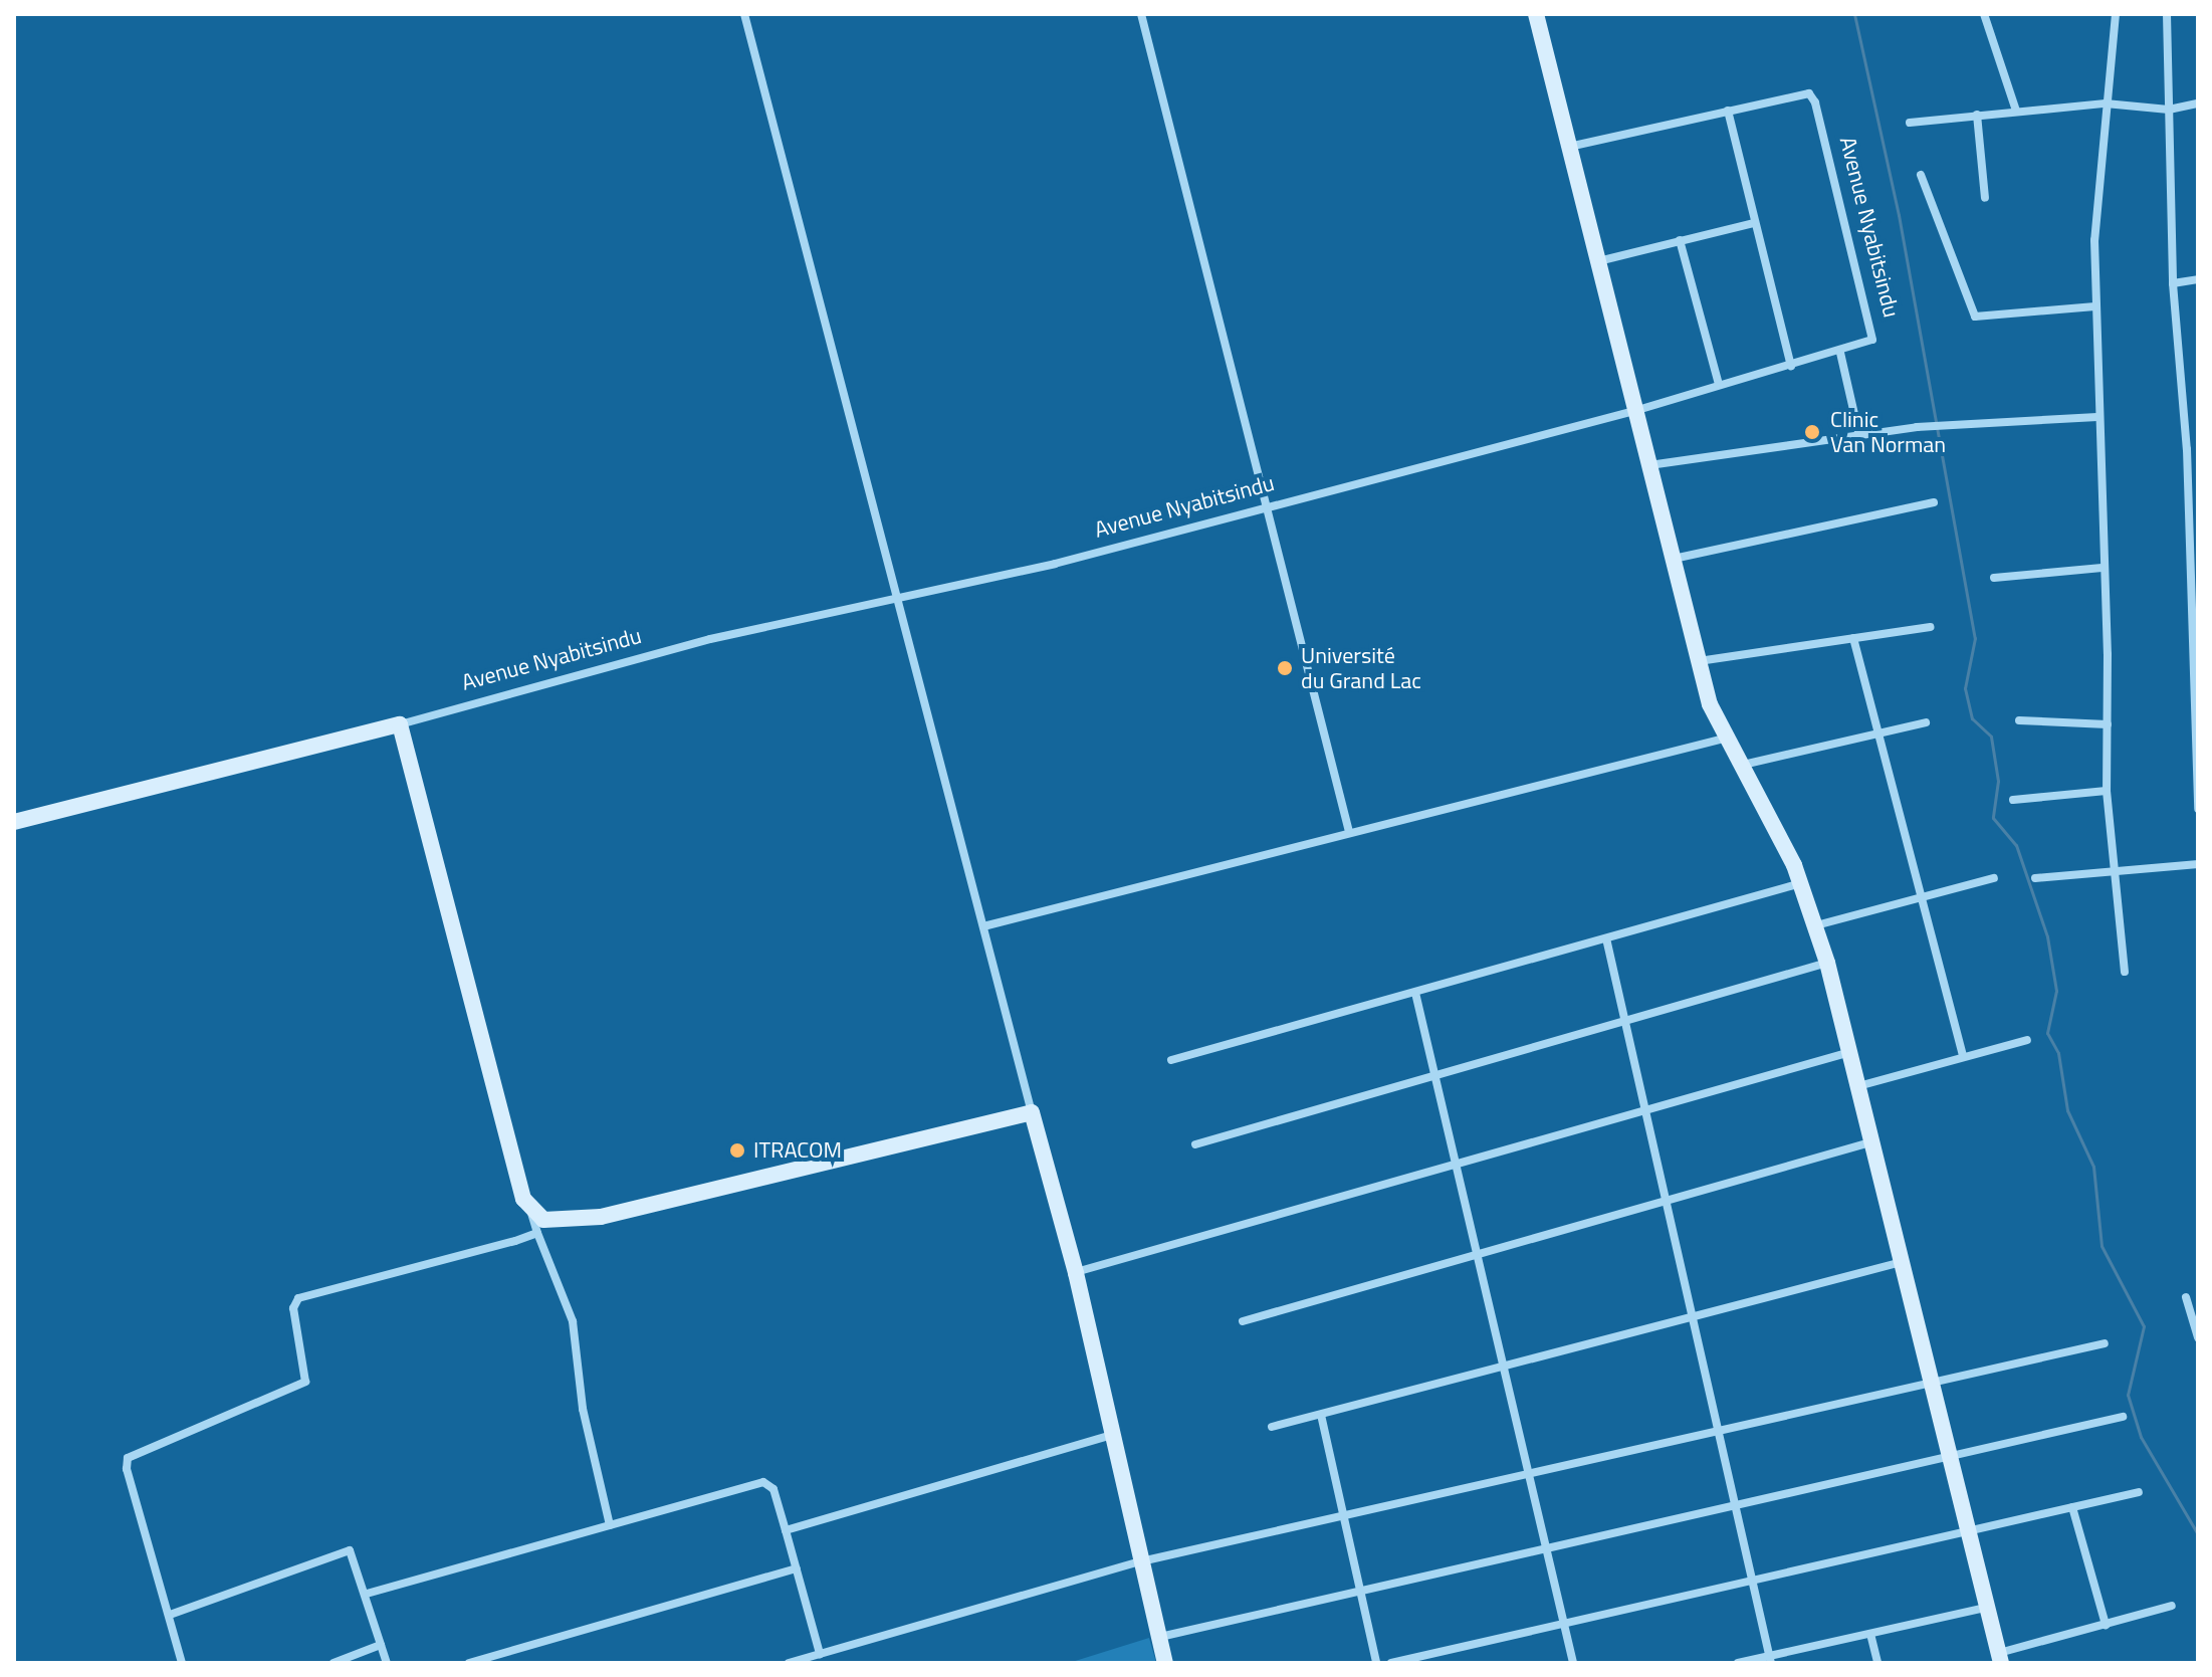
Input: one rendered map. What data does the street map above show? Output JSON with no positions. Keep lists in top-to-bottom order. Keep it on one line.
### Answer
{"streets":{"street":["Avenue Nyabitsindu"]},"places":["Clinic Van Norman","Université du Grand Lac","ITRACOM"]}
